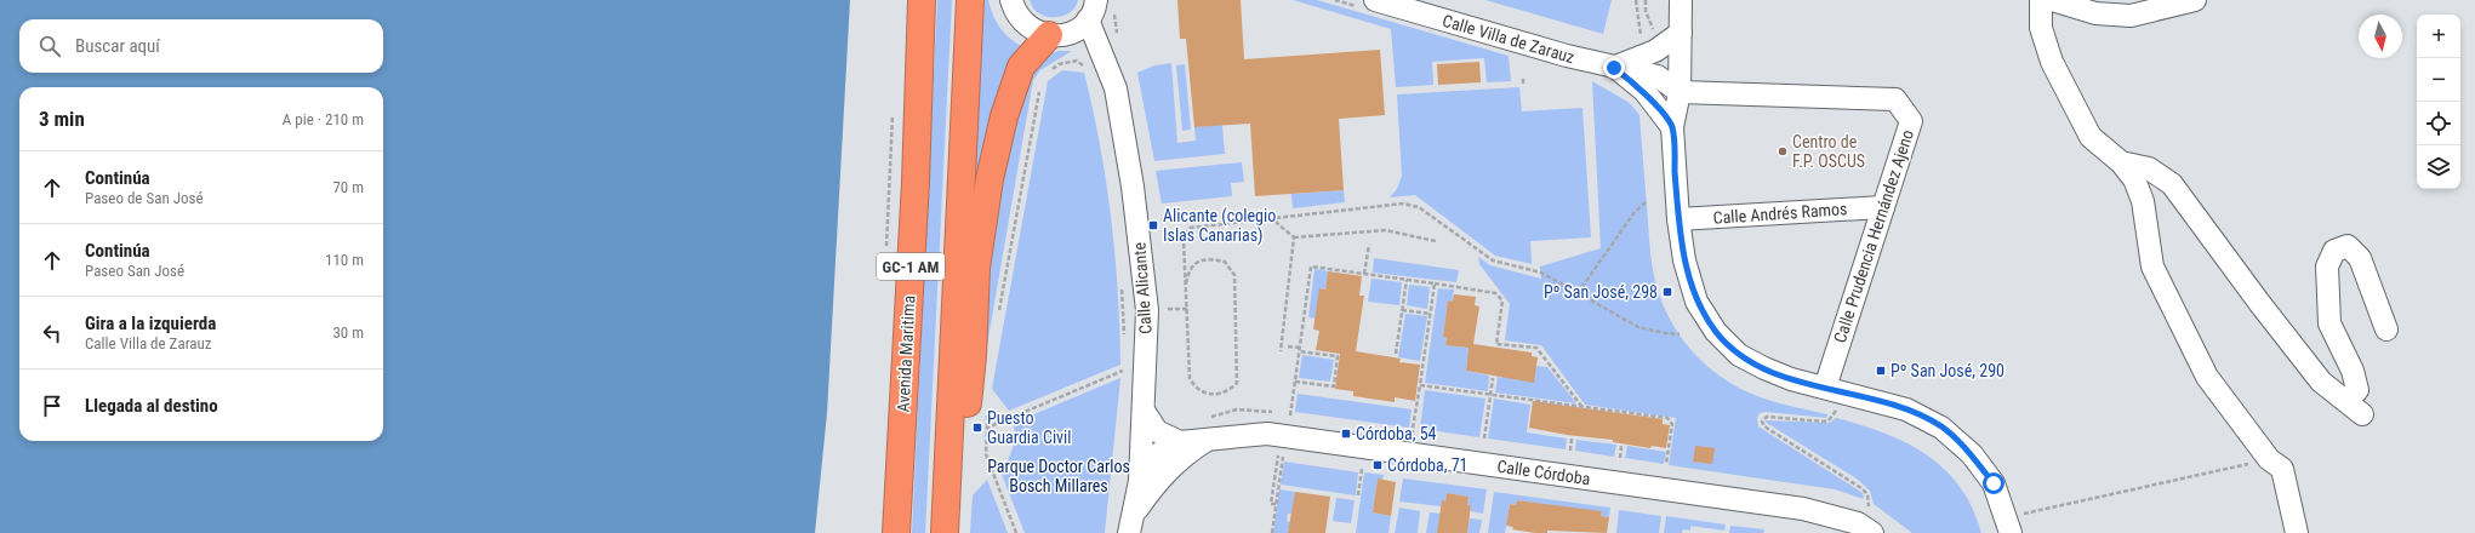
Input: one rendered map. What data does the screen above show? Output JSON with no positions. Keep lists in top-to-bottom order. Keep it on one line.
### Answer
{"streets":{"highway":["GC-1 AM","Avenida Maritima"],"street":["Calle Villa de Zarauz","Calle Andrés Ramos","Calle Prudencia Hernández Ajeno","Calle Alicante","Calle Córdoba"]},"crossings":[["Calle Villa de Zarauz","Calle Prudencia Hernández Ajeno"],["Calle Andrés Ramos","Calle Prudencia Hernández Ajeno"]],"parks":["Parque Doctor Carlos Bosch Millares"],"places":{"other":["Centro de F.P. OSCUS"],"transit":["Alicante (colegio Islas Canarias)","Pº San José, 298","Pº San José, 290","Puesto Guardia Civil","Córdoba, 54","Córdoba, 71"]},"north":"bottom","page":{"map_buttons":["+","−"],"search":"Buscar aquí","heading":["3 min","A pie · 210 m"],"list":[["Continúa","Paseo de San José","70 m"],["Continúa","Paseo San José","110 m"],["Gira a la izquierda","Calle Villa de Zarauz","30 m"],"Llegada al destino"]}}
